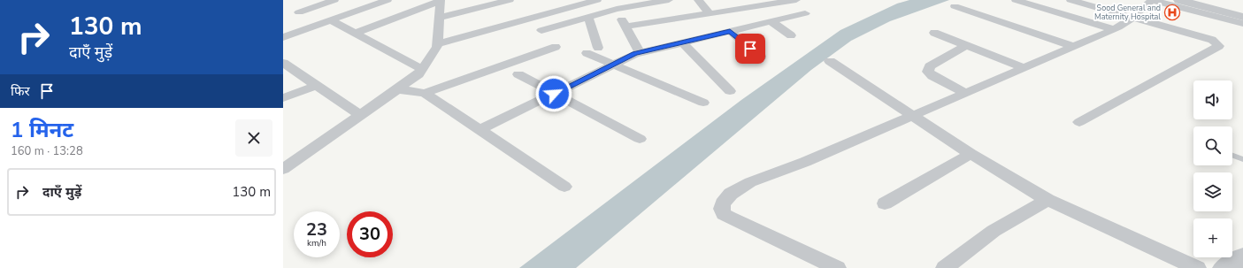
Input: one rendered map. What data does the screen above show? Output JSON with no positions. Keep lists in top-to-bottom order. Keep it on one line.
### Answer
{"places":{"hospital":["Sood General and Maternity Hospital"]},"page":{"turn":["130 m","दाएँ मुड़ें"],"then":"फिर","map_buttons":"+","heading":["1 मिनट","160 m · 13:28"],"list":[{"name":"दाएँ मुड़ें","value":"130 m"}],"speed":"23 km/h","limit":"30"}}
